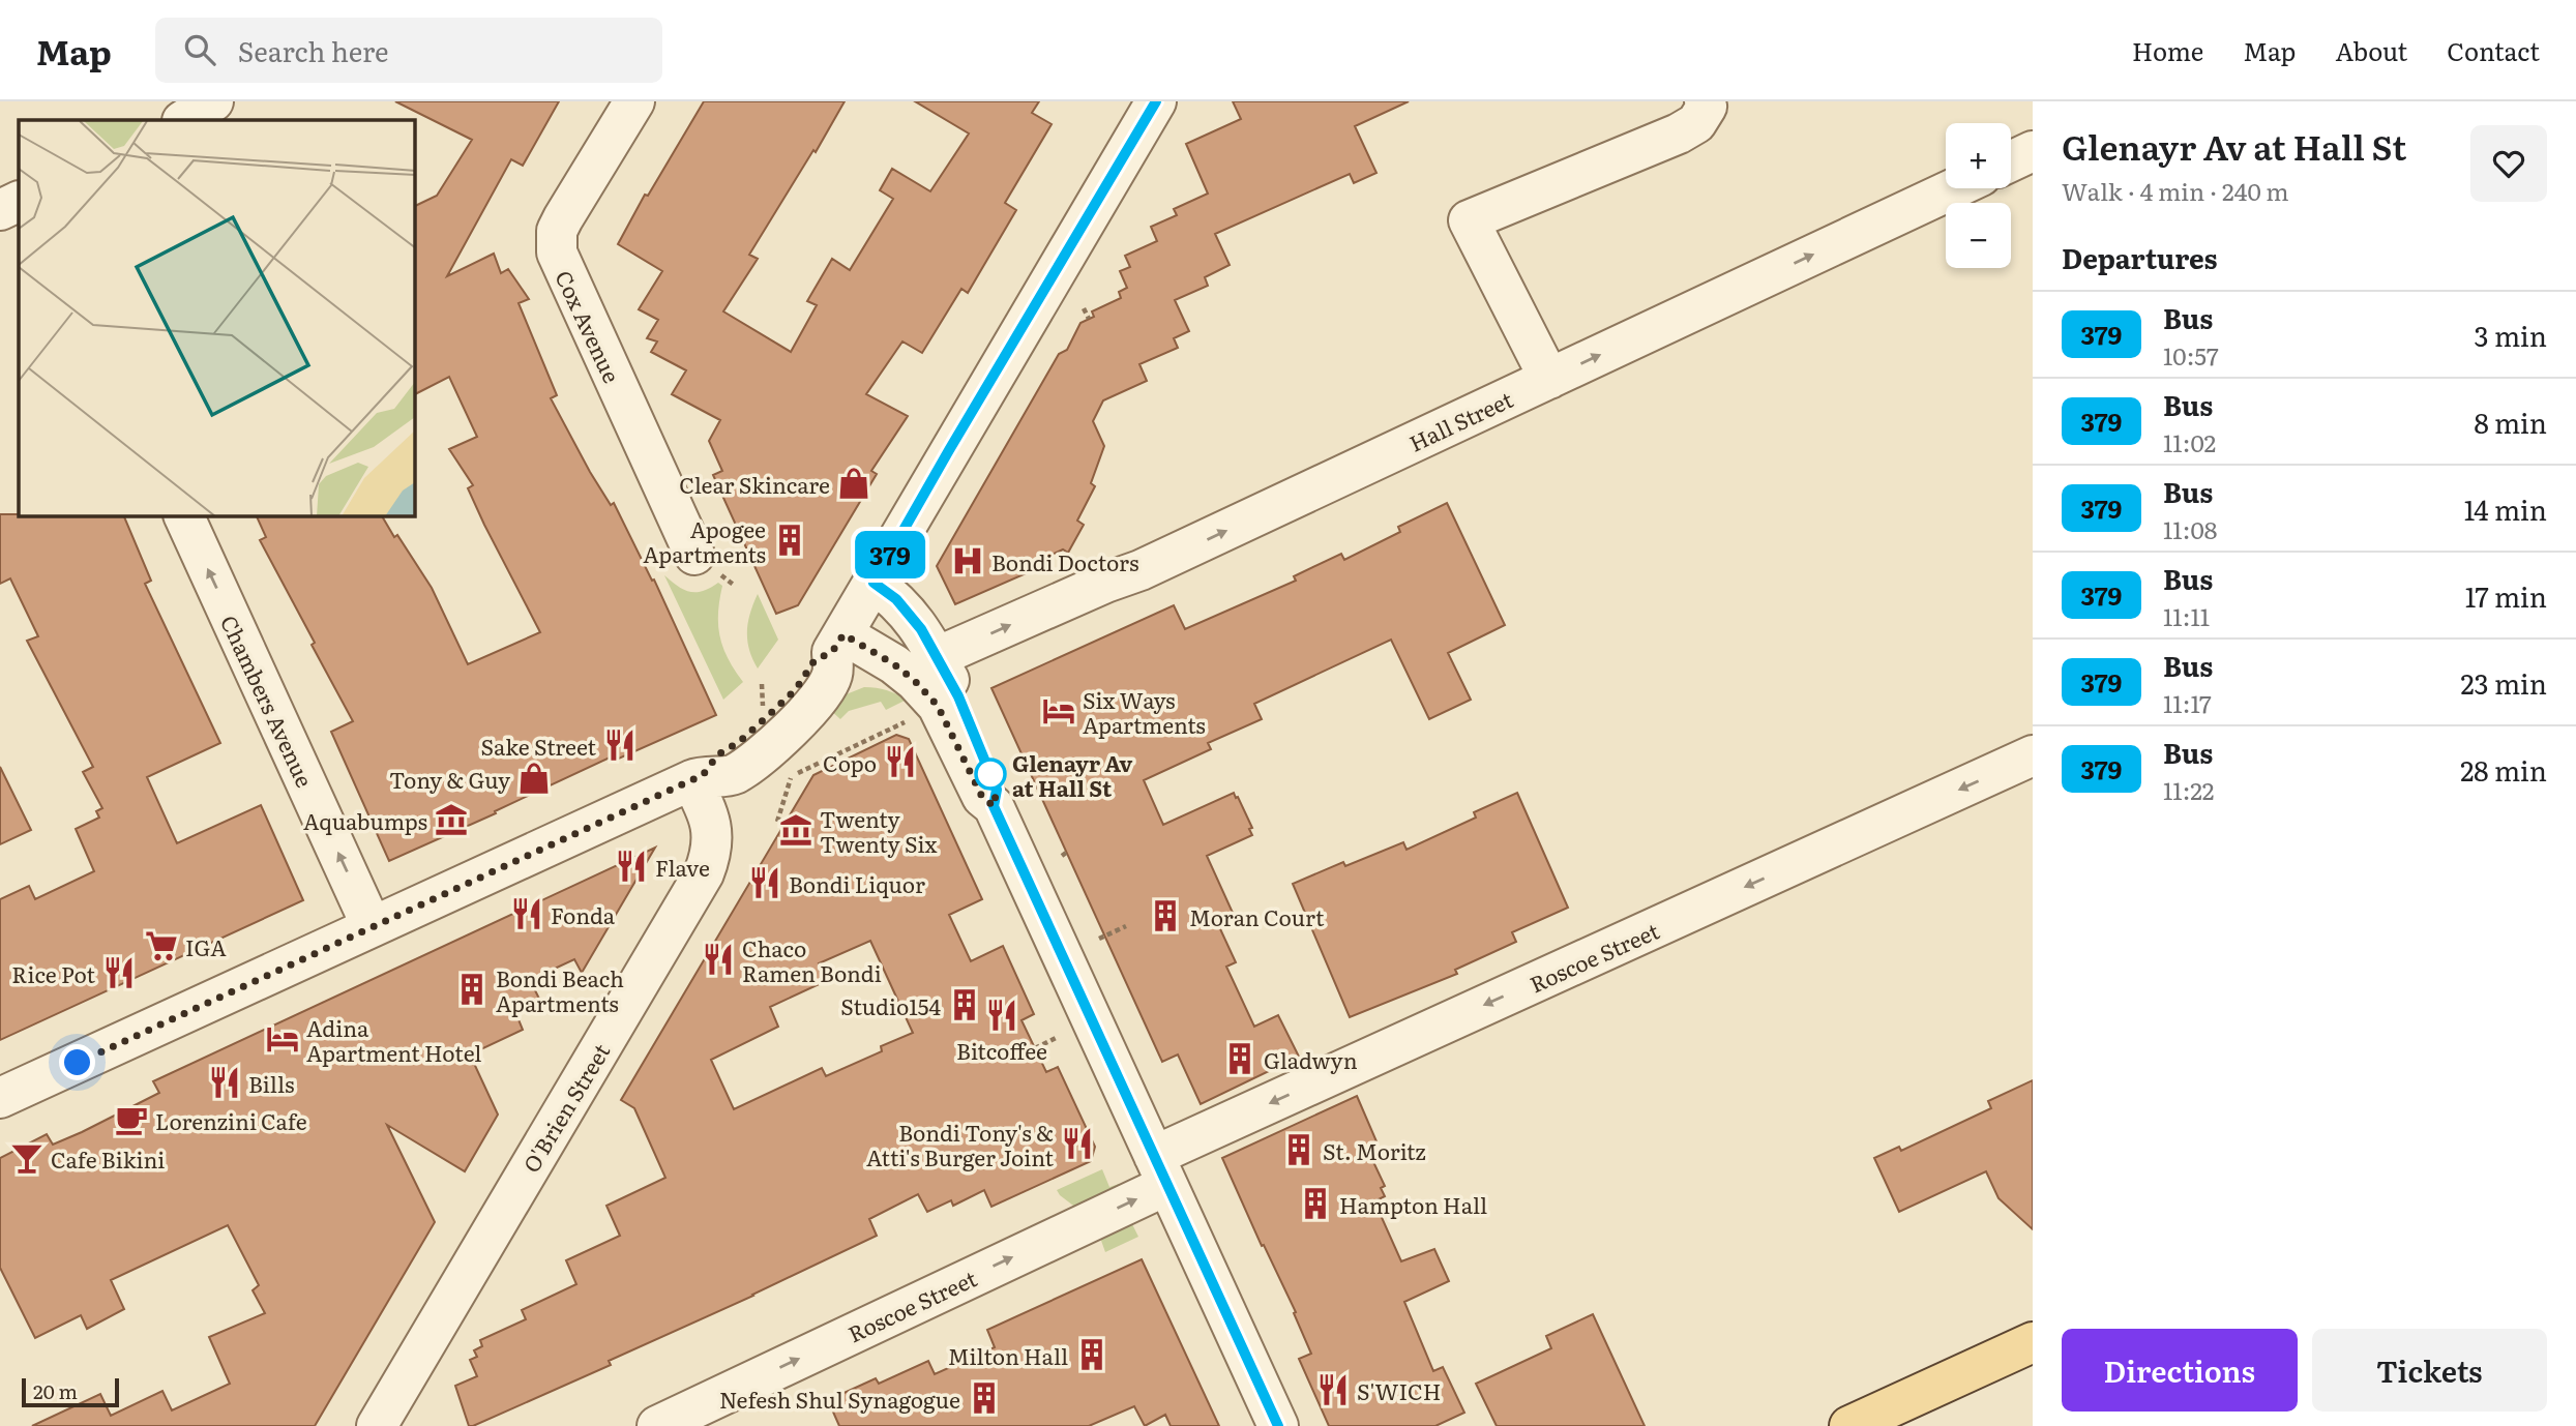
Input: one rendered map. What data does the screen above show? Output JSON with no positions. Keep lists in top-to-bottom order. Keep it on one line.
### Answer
{"streets":{"street":["Cox Avenue","Hall Street","Chambers Avenue","Roscoe Street","O'Brien Street"]},"one_way":["Hall Street","Chambers Avenue"],"places":{"shop":["Clear Skincare","Tony & Guy"],"building":["Apogee Apartments","Moran Court","Bondi Beach Apartments","Studio154","Gladwyn","St. Moritz","Hampton Hall","Milton Hall","Nefesh Shul Synagogue"],"hospital":["Bondi Doctors"],"hotel":["Six Ways Apartments","Adina Apartment Hotel"],"restaurant":["Sake Street","Copo","Flave","Bondi Liquor","Fonda","Chaco Ramen Bondi","Rice Pot","Bitcoffee","Bills","Bondi Tony's & Atti's Burger Joint","S'WICH"],"other":["Glenayr Av at Hall St"],"museum":["Aquabumps","Twenty Twenty Six"],"supermarket":["IGA"],"cafe":["Lorenzini Cafe"],"bar":["Cafe Bikini"]},"lines":["bus line 379"],"scale_bar":"20 m","page":{"header":"Map","search":"Search here","nav":["Home","Map","About","Contact"],"on_map":"379","heading":[["Glenayr Av at Hall St","Walk · 4 min · 240 m"],"Departures"],"map_buttons":["+","−"],"list":[{"mark":"379","name":"Bus","note":"10:57","value":"3 min"},{"mark":"379","name":"Bus","note":"11:02","value":"8 min"},{"mark":"379","name":"Bus","note":"11:08","value":"14 min"},{"mark":"379","name":"Bus","note":"11:11","value":"17 min"},{"mark":"379","name":"Bus","note":"11:17","value":"23 min"},{"mark":"379","name":"Bus","note":"11:22","value":"28 min"}],"buttons":["Directions","Tickets"],"scale":"20 m"}}
